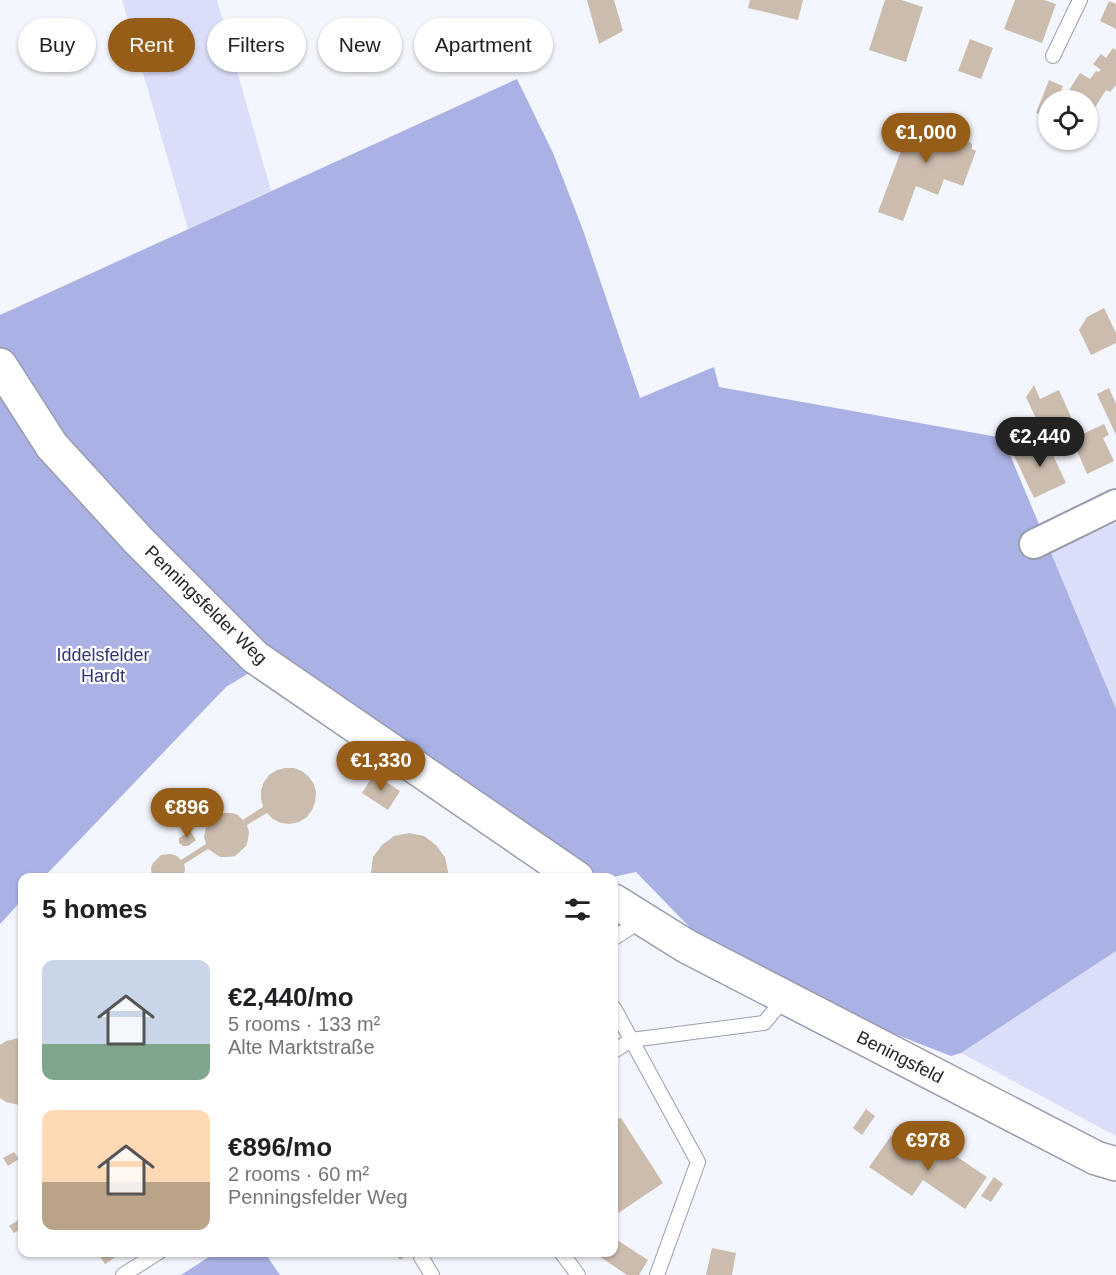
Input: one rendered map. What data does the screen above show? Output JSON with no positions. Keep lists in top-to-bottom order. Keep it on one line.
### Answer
{"streets":{"street":["Penningsfelder Weg","Beningsfeld"]},"parks":["Iddelsfelder Hardt"],"page":{"chip":["Buy","Rent","Filters","New","Apartment"],"price":["€1,000","€2,440","€1,330","€896","€978"],"heading":"5 homes","list":[{"name":"€2,440/mo","note":"5 rooms · 133 m² · Alte Marktstraße"},{"name":"€896/mo","note":"2 rooms · 60 m² · Penningsfelder Weg"}]}}
